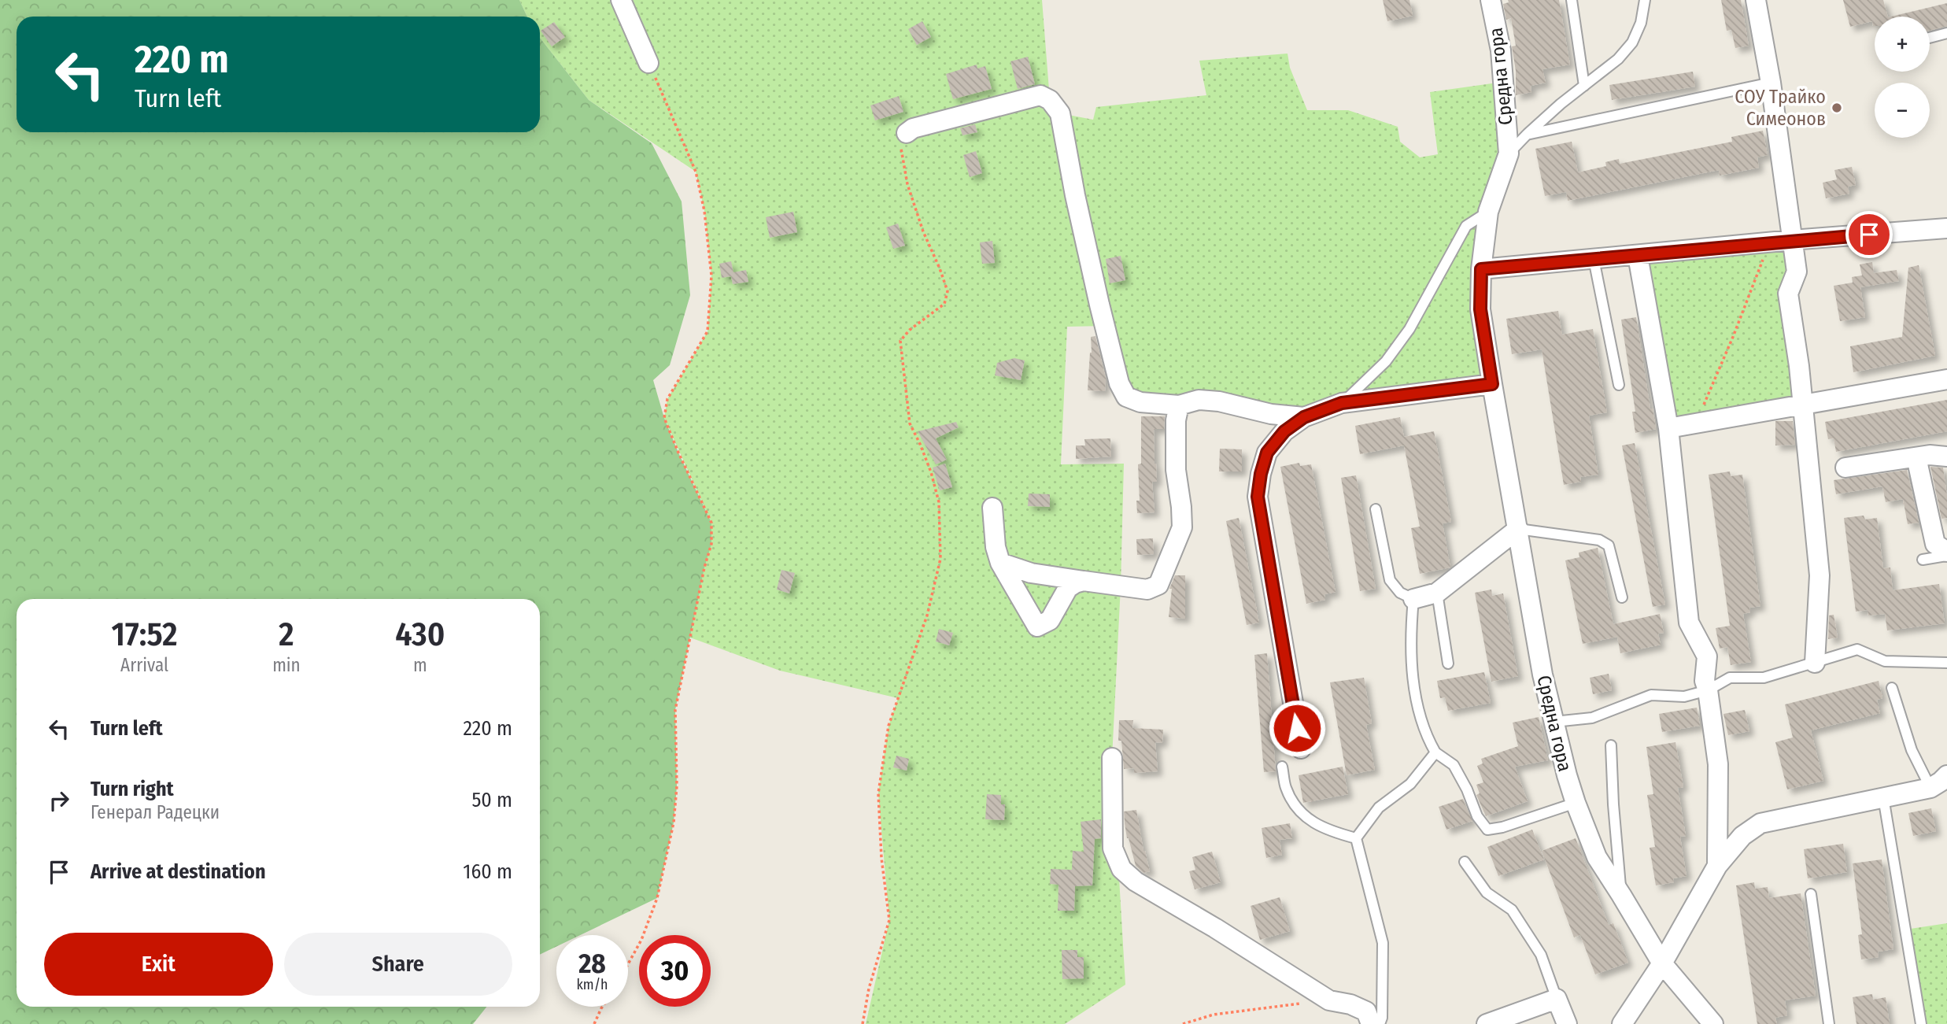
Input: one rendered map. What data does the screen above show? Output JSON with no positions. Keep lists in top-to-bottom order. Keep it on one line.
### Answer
{"streets":{"street":["Средна гора"]},"places":["СОУ Трайко Симеонов"],"page":{"map_buttons":["+","−"],"turn":["220 m","Turn left"],"eta":["17:52","Arrival","2","min","430","m"],"list":[{"name":"Turn left","value":"220 m"},{"name":"Turn right","note":"Генерал Радецки","value":"50 m"},{"name":"Arrive at destination","value":"160 m"}],"buttons":["Exit","Share"],"speed":"28 km/h","limit":"30"}}
